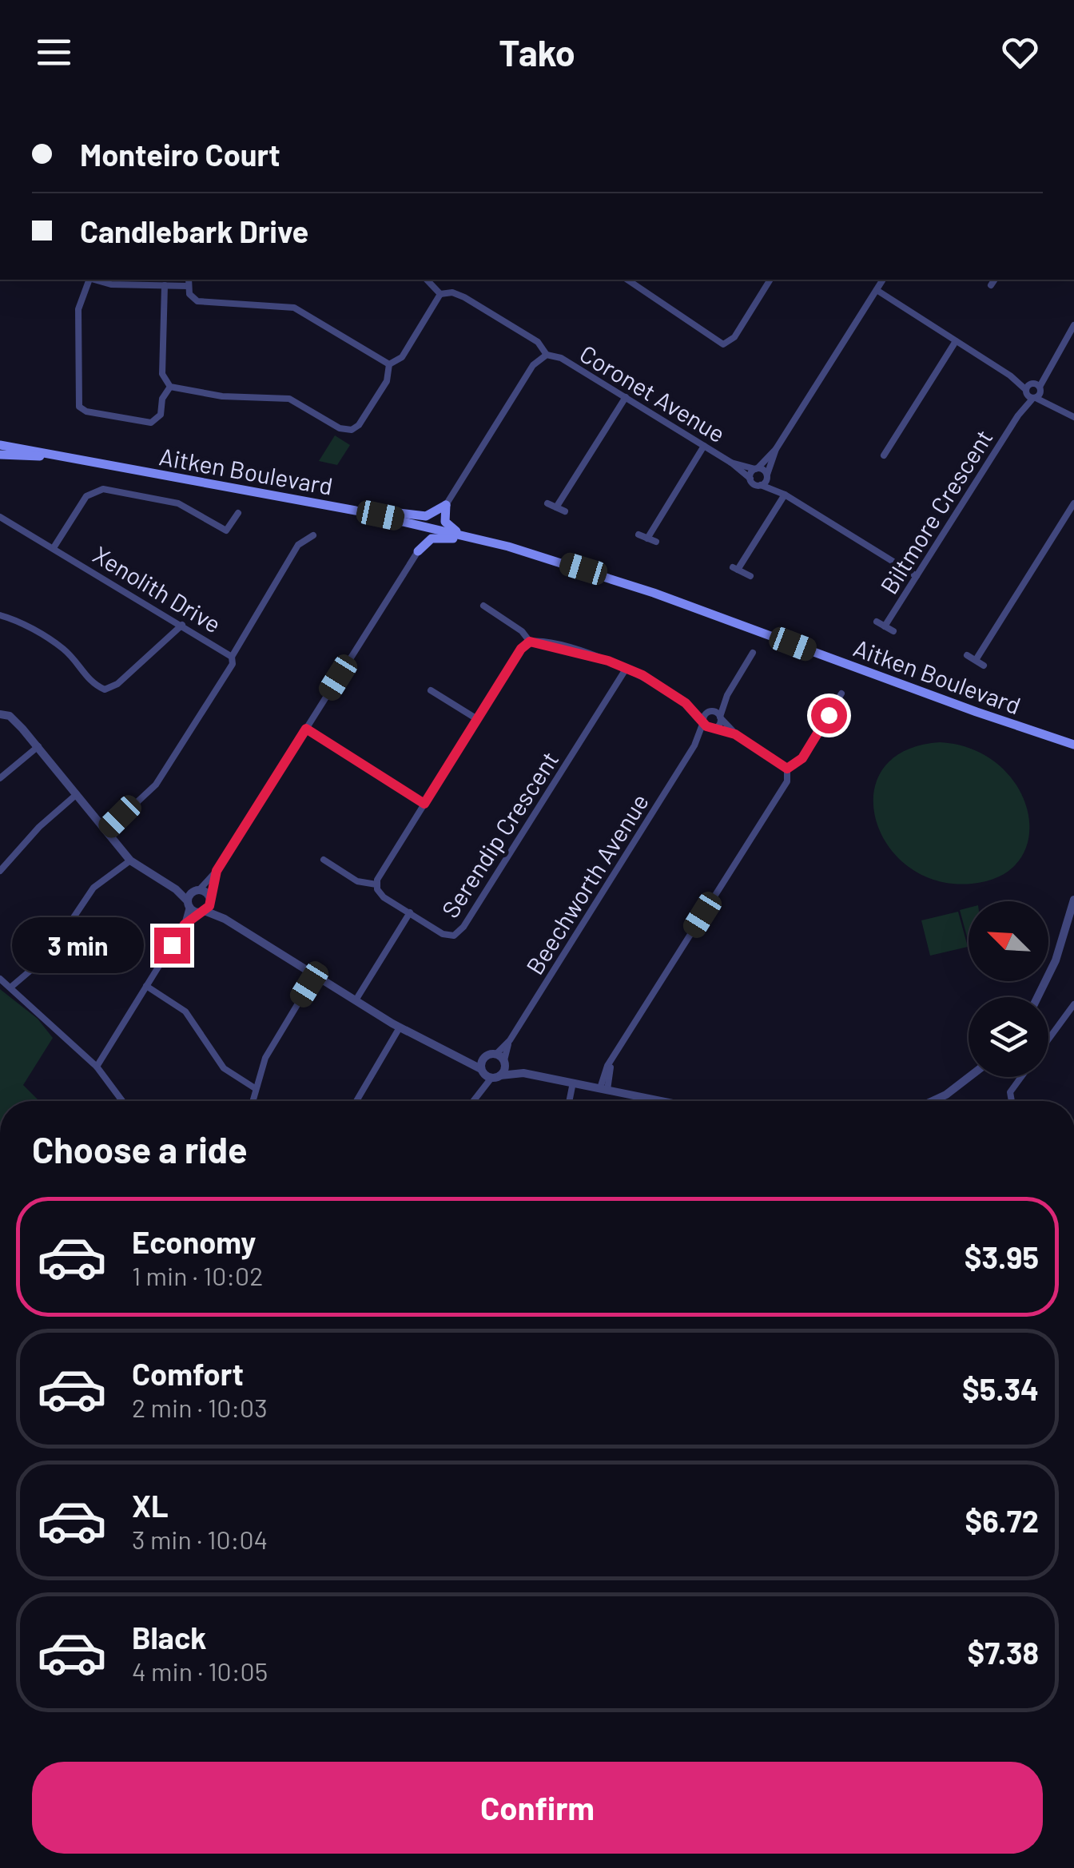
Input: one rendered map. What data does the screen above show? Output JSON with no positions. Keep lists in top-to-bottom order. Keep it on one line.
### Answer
{"streets":{"main road":["Aitken Boulevard"],"street":["Coronet Avenue","Biltmore Crescent","Xenolith Drive","Serendip Crescent","Beechworth Avenue"]},"north":"top left","page":{"header":"Tako","banner":["Monteiro Court","Candlebark Drive"],"bubble":"3 min","heading":"Choose a ride","list":[{"name":"Economy","note":"1 min · 10:02","value":"$3.95"},{"name":"Comfort","note":"2 min · 10:03","value":"$5.34"},{"name":"XL","note":"3 min · 10:04","value":"$6.72"},{"name":"Black","note":"4 min · 10:05","value":"$7.38"}],"buttons":"Confirm"}}
